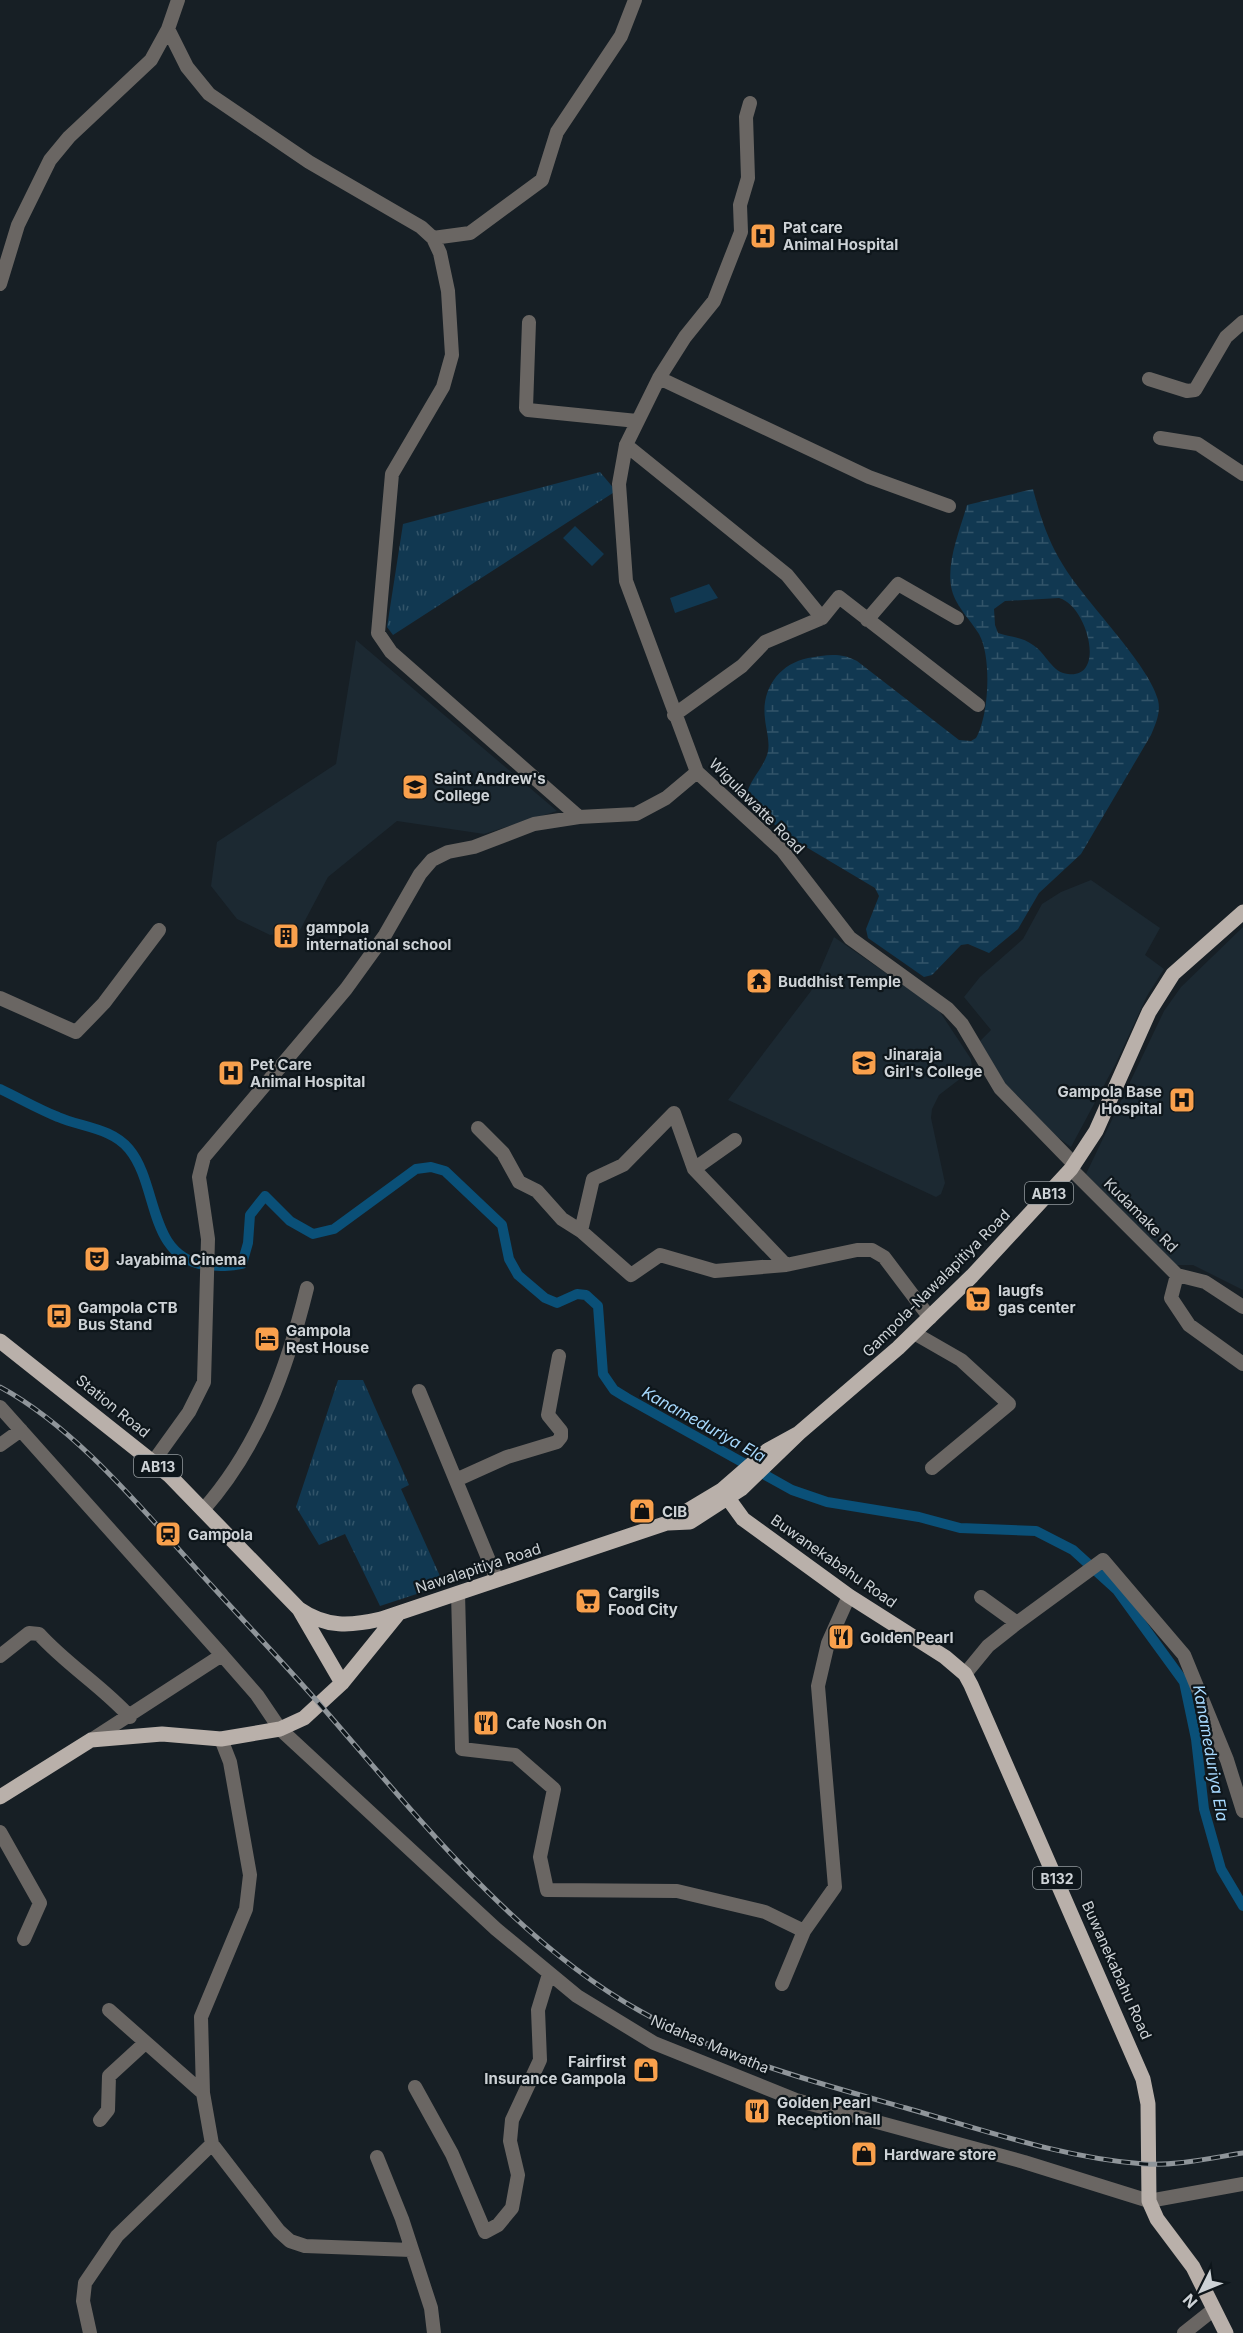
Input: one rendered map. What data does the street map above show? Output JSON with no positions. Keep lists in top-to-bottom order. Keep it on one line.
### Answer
{"streets":{"main road":["AB13","Gampola-Nawalapitiya Road","Station Road","Buwanekabahu Road","Nawalapitiya Road","B132"],"street":["Wigulawatte Road","Kudamake Rd","Nidahas Mawatha"]},"crossings":[["Wigulawatte Road","Kudamake Rd"],["Wigulawatte Road","Gampola-Nawalapitiya Road"],["Kudamake Rd","Gampola-Nawalapitiya Road"],["Gampola-Nawalapitiya Road","Nawalapitiya Road"],["Station Road","Nawalapitiya Road"],["Buwanekabahu Road","Nawalapitiya Road"],["Buwanekabahu Road","Nidahas Mawatha"]],"water":["Kanameduriya Ela"],"places":{"hospital":["Pat care Animal Hospital","Pet Care Animal Hospital","Gampola Base Hospital"],"school or university":["Saint Andrew's College","Jinaraja Girl's College"],"building":["gampola international school"],"temple":["Buddhist Temple"],"theatre":["Jayabima Cinema"],"supermarket":["laugfs gas center","Cargils Food City"],"bus stop":["Gampola CTB Bus Stand"],"hotel":["Gampola Rest House"],"shop":["CIB","Fairfirst Insurance Gampola","Hardware store"],"station":["Gampola"],"restaurant":["Golden Pearl","Cafe Nosh On","Golden Pearl Reception hall"]},"north":"bottom left"}
